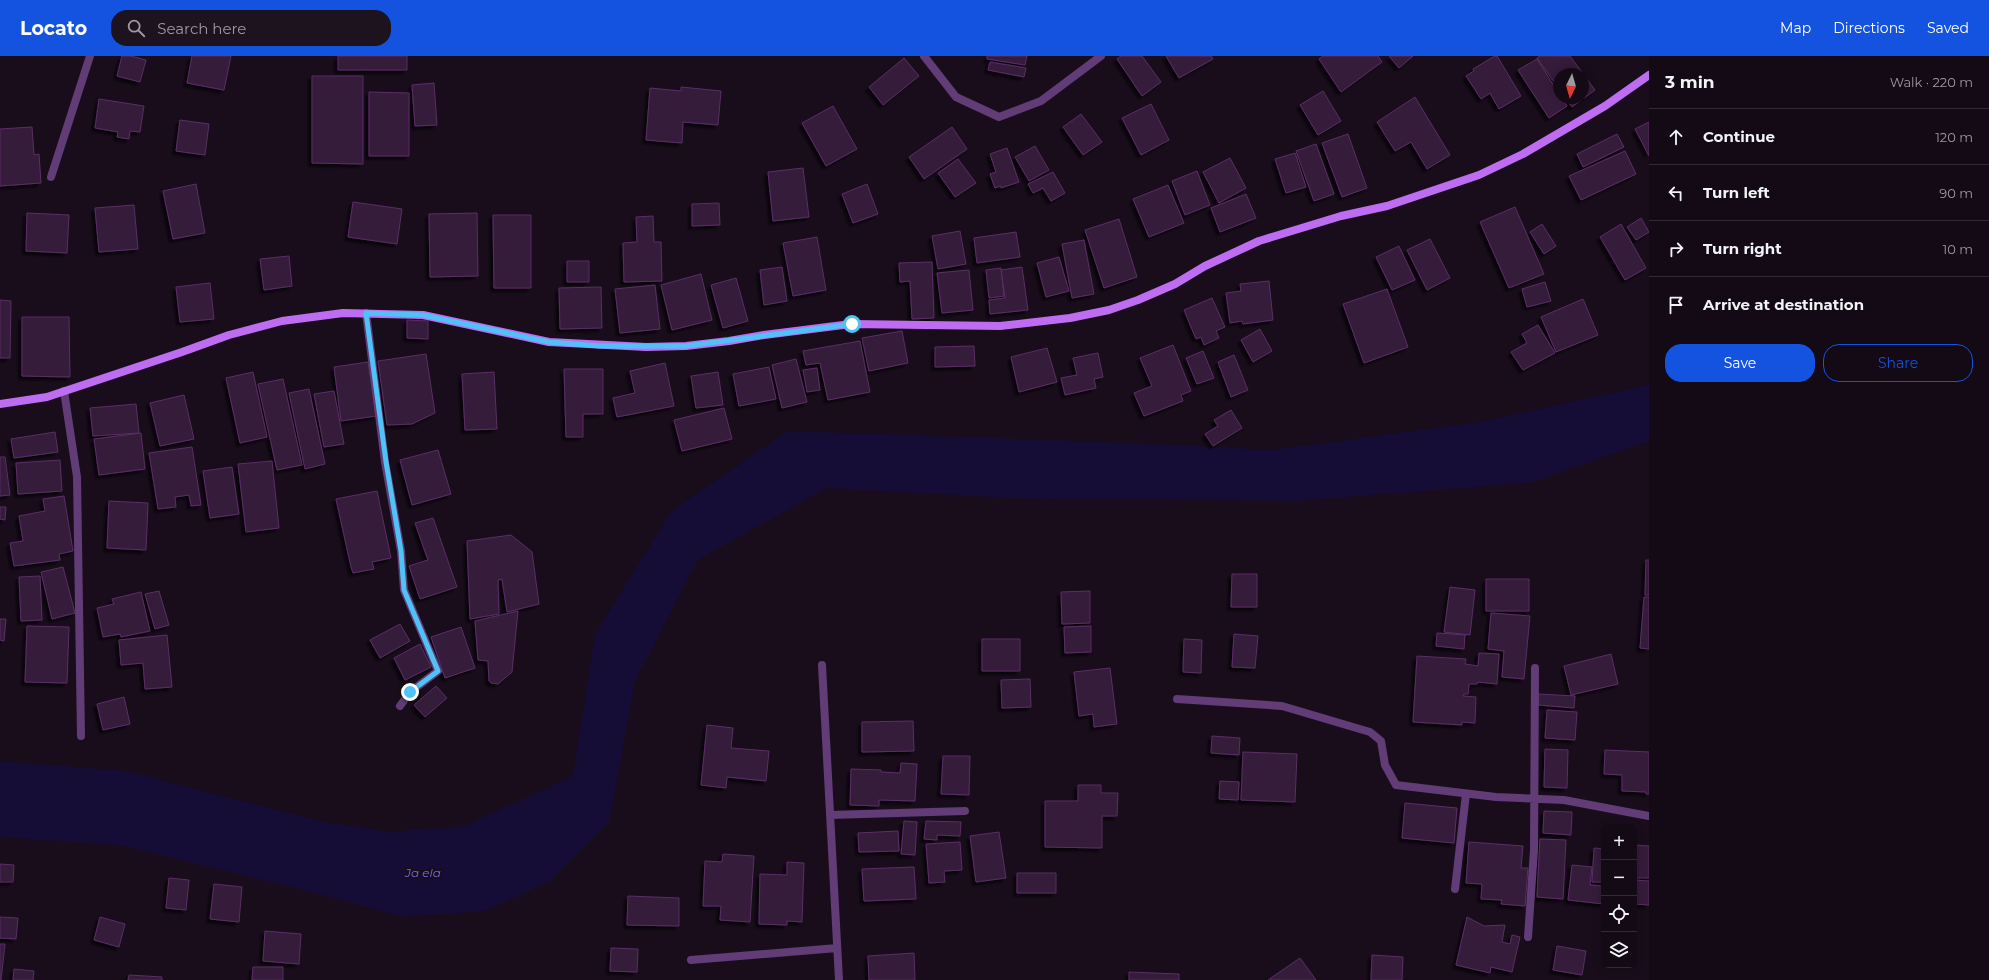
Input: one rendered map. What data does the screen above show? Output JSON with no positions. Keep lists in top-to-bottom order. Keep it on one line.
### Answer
{"water":["Ja ela"],"north":"bottom","page":{"header":"Locato","search":"Search here","nav":["Map","Directions","Saved"],"heading":["3 min","Walk · 220 m"],"list":[["Continue","120 m"],["Turn left","90 m"],["Turn right","10 m"],"Arrive at destination"],"buttons":["Save","Share"],"map_buttons":["+","−"]}}
